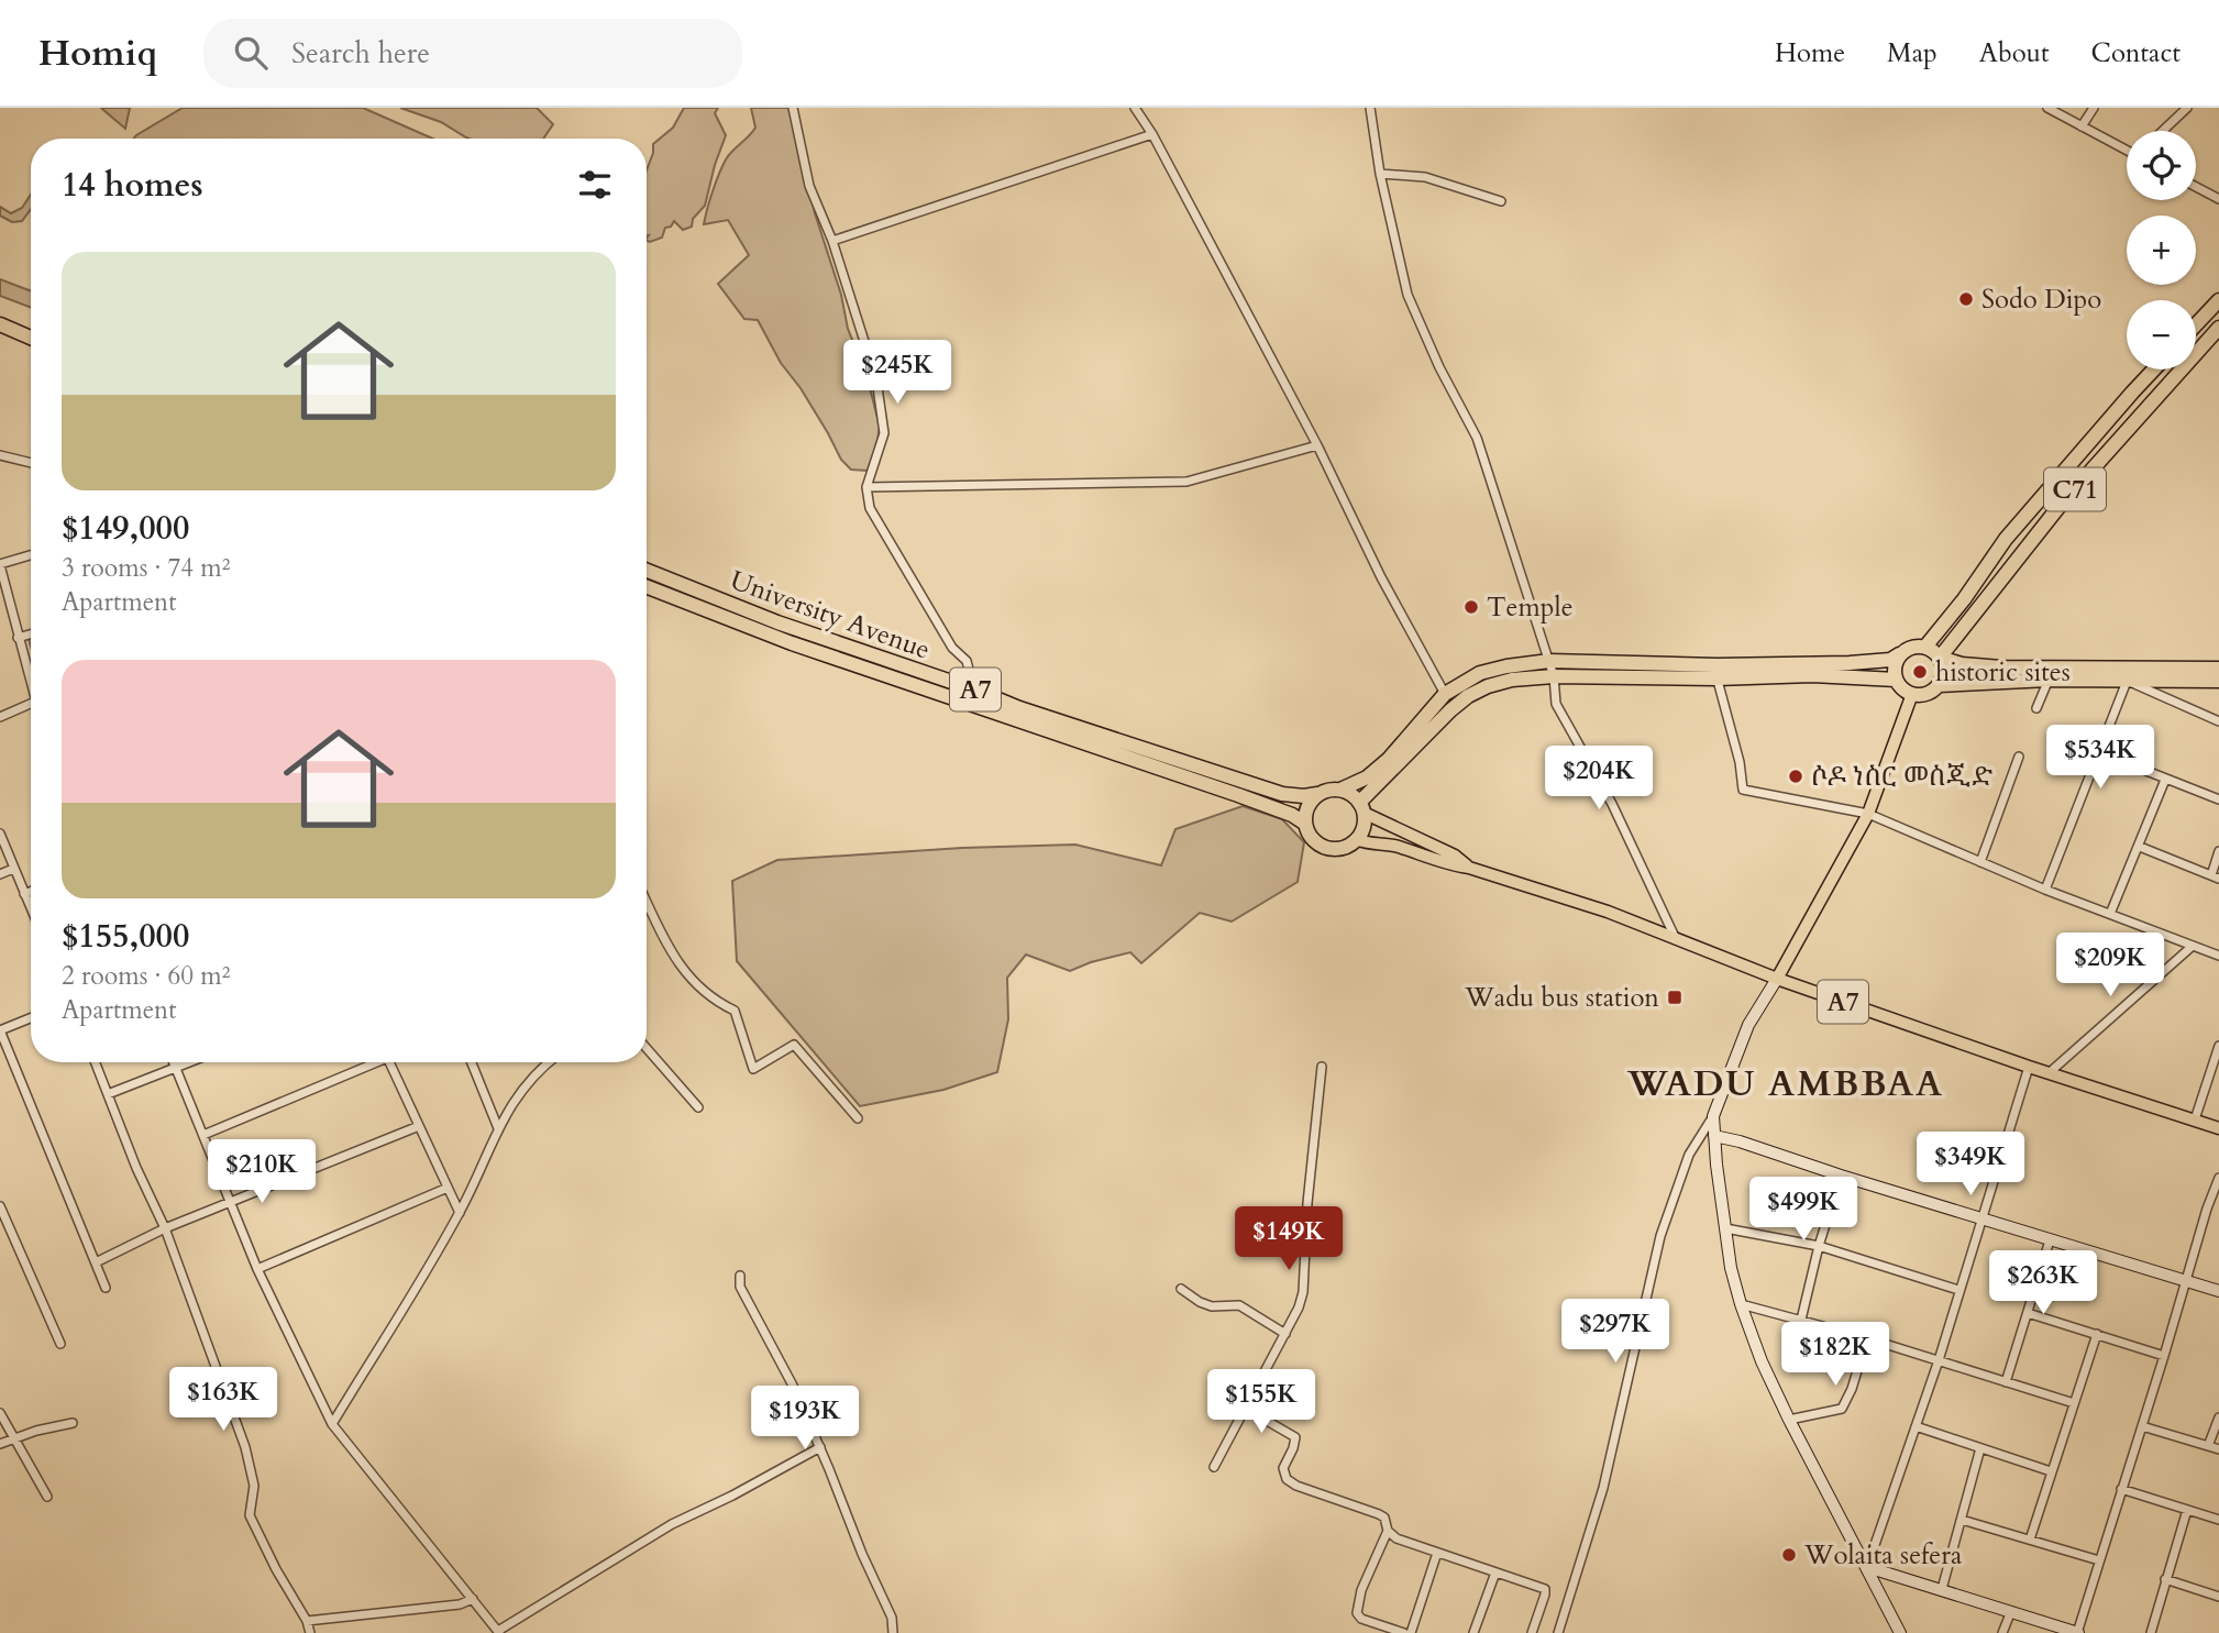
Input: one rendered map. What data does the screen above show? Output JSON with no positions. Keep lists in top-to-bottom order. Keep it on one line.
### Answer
{"streets":{"highway":["C71","University Avenue","A7"]},"crossings":[["C71","A7"],["University Avenue","A7"]],"districts":["WADU AMBBAA"],"places":{"other":["Sodo Dipo","Temple","historic sites","ሶዶ ነስር መስጂድ","Wolaita sefera"],"transit":["Wadu bus station"]},"page":{"header":"Homiq","search":"Search here","nav":["Home","Map","About","Contact"],"map_buttons":["+","−"],"heading":"14 homes","list":[{"name":"$149,000","note":"3 rooms · 74 m² · Apartment"},{"name":"$155,000","note":"2 rooms · 60 m² · Apartment"}],"price":["$245K","$534K","$204K","$209K","$349K","$210K","$499K","$149K","$263K","$297K","$182K","$163K","$155K","$193K"]}}
